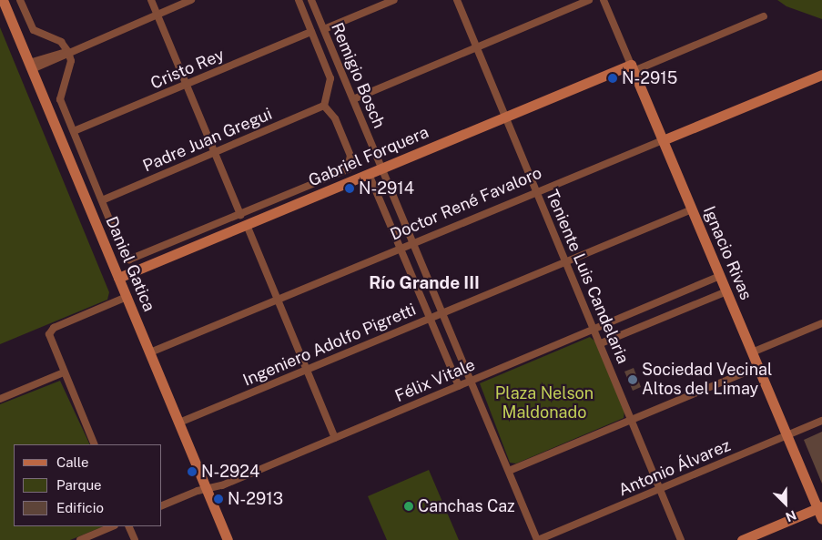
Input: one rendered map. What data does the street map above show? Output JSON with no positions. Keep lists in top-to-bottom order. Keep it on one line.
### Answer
{"streets":{"street":["Cristo Rey","Remigio Bosch","Padre Juan Gregui","Gabriel Forquera","Doctor René Favaloro","Ignacio Rivas","Daniel Gatica","Teniente Luis Candelaria","Ingeniero Adolfo Pigretti","Félix Vitale","Antonio Álvarez"]},"crossings":[["Cristo Rey","Remigio Bosch"],["Cristo Rey","Daniel Gatica"],["Remigio Bosch","Padre Juan Gregui"],["Remigio Bosch","Gabriel Forquera"],["Remigio Bosch","Doctor René Favaloro"],["Remigio Bosch","Ingeniero Adolfo Pigretti"],["Remigio Bosch","Félix Vitale"],["Remigio Bosch","Antonio Álvarez"],["Padre Juan Gregui","Gabriel Forquera"],["Padre Juan Gregui","Daniel Gatica"],["Gabriel Forquera","Ignacio Rivas"],["Gabriel Forquera","Daniel Gatica"],["Gabriel Forquera","Teniente Luis Candelaria"],["Doctor René Favaloro","Ignacio Rivas"],["Doctor René Favaloro","Daniel Gatica"],["Doctor René Favaloro","Teniente Luis Candelaria"],["Ignacio Rivas","Ingeniero Adolfo Pigretti"],["Ignacio Rivas","Félix Vitale"],["Ignacio Rivas","Antonio Álvarez"],["Daniel Gatica","Ingeniero Adolfo Pigretti"],["Daniel Gatica","Félix Vitale"],["Teniente Luis Candelaria","Ingeniero Adolfo Pigretti"],["Teniente Luis Candelaria","Félix Vitale"],["Teniente Luis Candelaria","Antonio Álvarez"]],"districts":["Río Grande III"],"parks":["Plaza Nelson Maldonado"],"places":["N-2915","N-2914","Sociedad Vecinal Altos del Limay","N-2924","N-2913","Canchas Caz"],"legend":["Calle","Parque","Edificio"],"north":"bottom right"}
